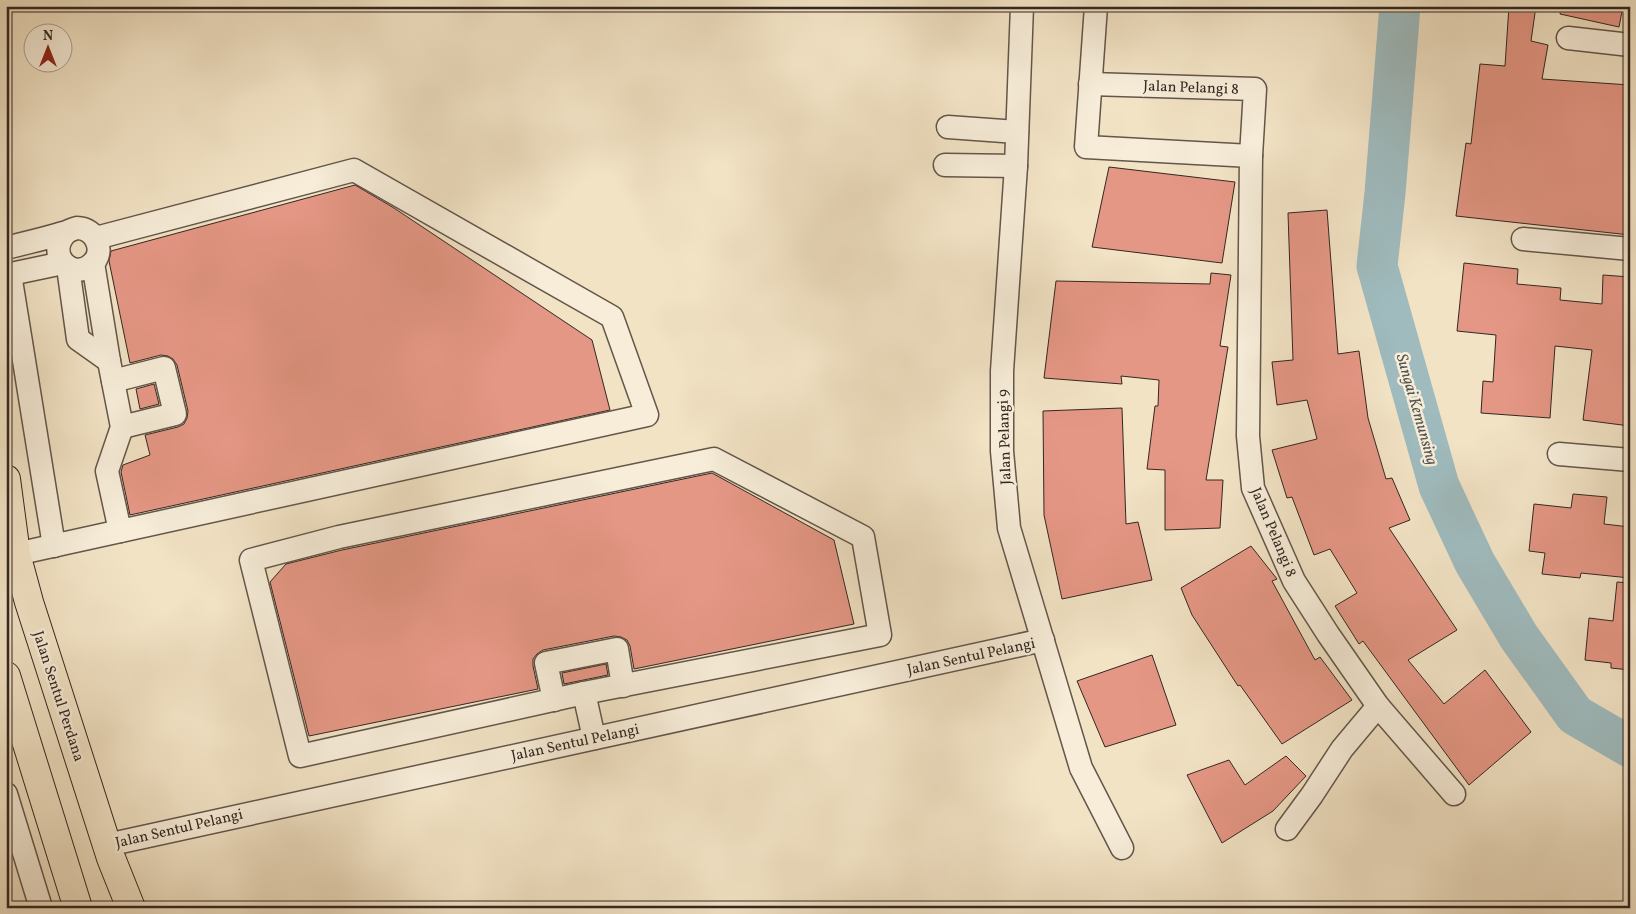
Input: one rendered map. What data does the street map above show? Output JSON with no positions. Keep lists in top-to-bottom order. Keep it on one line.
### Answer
{"streets":{"main road":["Jalan Sentul Perdana"],"street":["Jalan Pelangi 8","Jalan Pelangi 9","Jalan Sentul Pelangi"]},"crossings":[["Jalan Pelangi 9","Jalan Sentul Pelangi"],["Jalan Sentul Pelangi","Jalan Sentul Perdana"]],"water":["Sungai Kemunsing"],"north":"top"}
